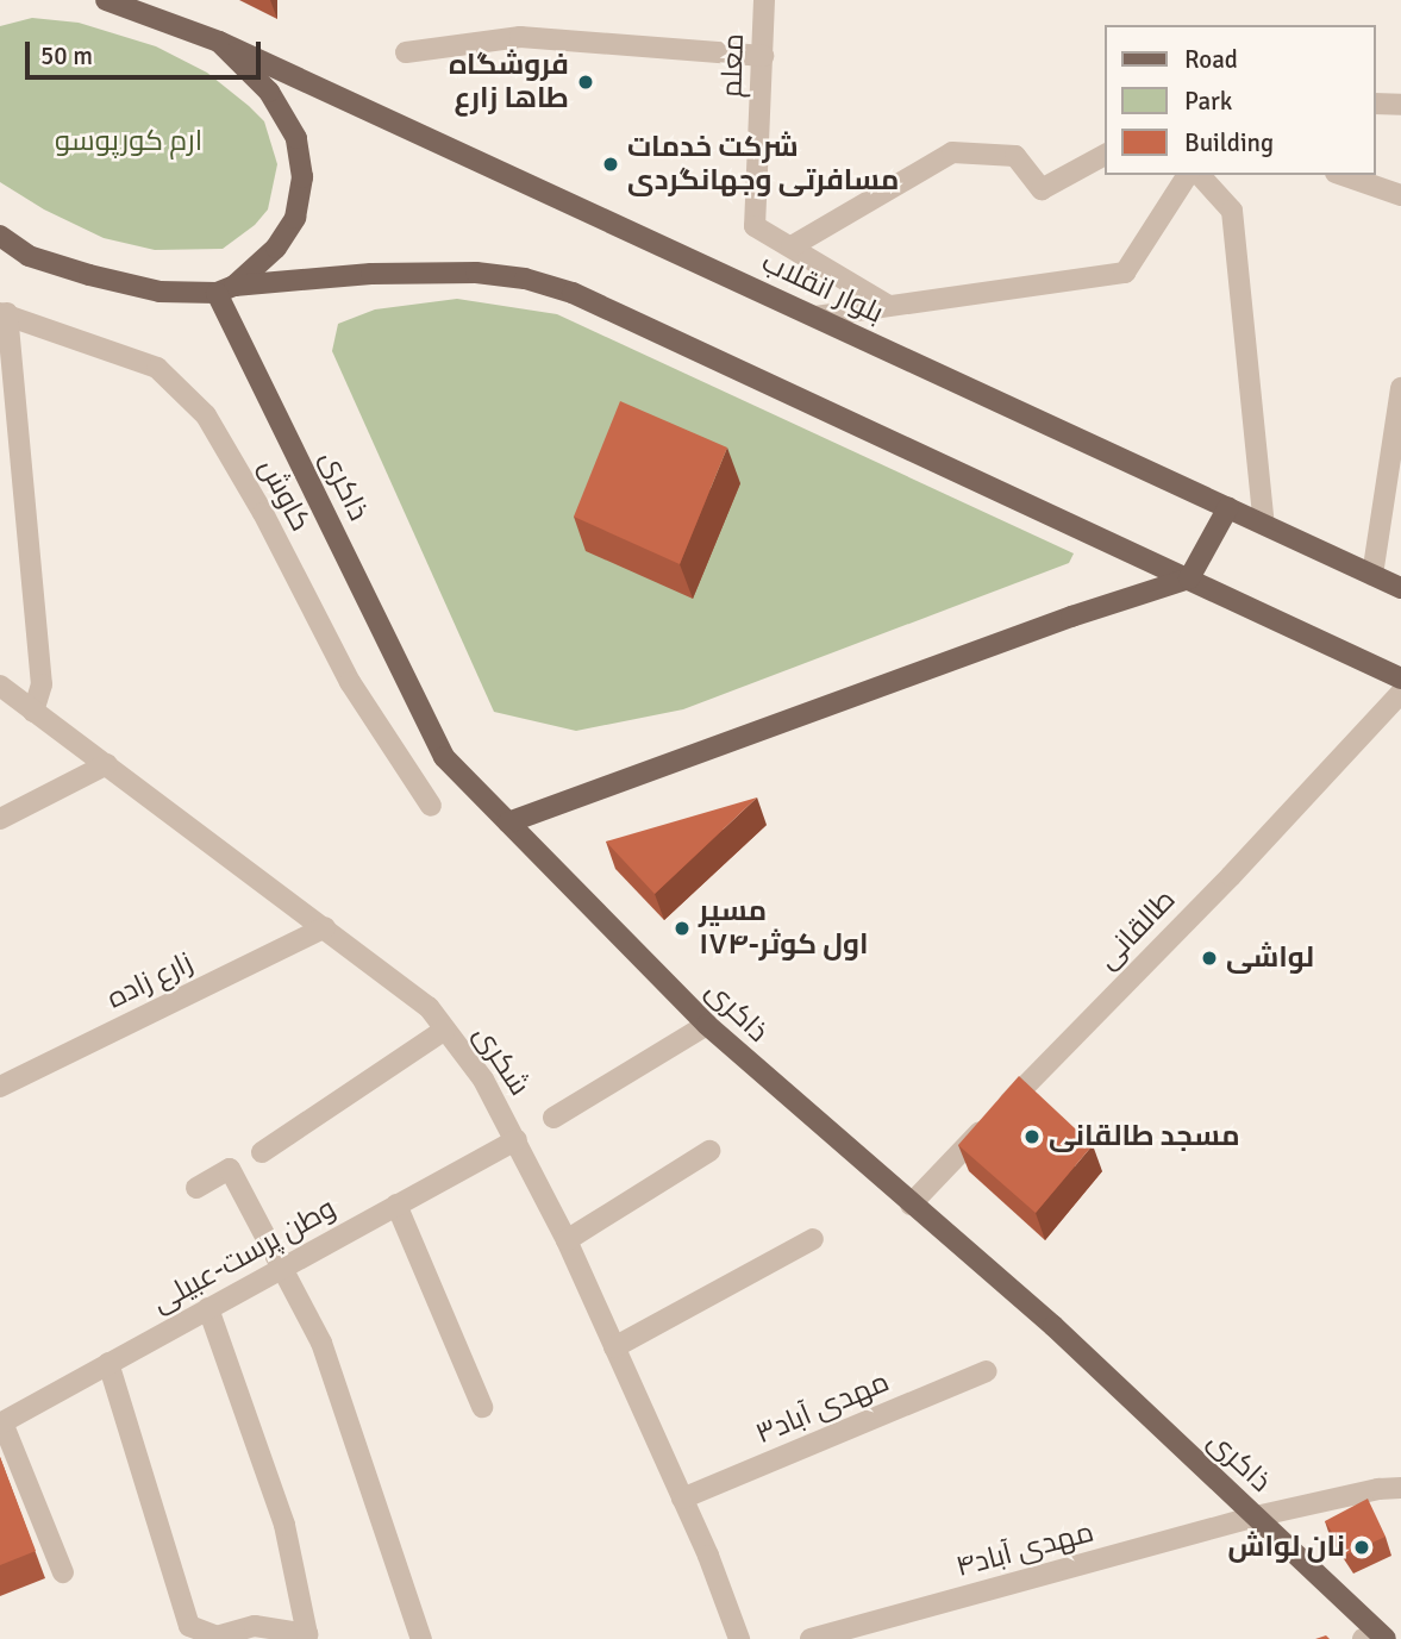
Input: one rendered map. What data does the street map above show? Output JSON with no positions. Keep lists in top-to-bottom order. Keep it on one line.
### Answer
{"streets":{"main road":["بلوار انقلاب","ذاکری"],"street":["معلم","کاوش","طالقانی","زارع زاده","شکری","وطن پرست-عبیلی","مهدی آباد۳","مهدی آباد۴"]},"crossings":[["ذاکری","طالقانی"],["ذاکری","مهدی آباد۴"],["زارع زاده","شکری"],["شکری","وطن پرست-عبیلی"],["شکری","مهدی آباد۳"]],"parks":["ارم کورپوسو"],"places":["فروشگاه طاها زارع","شرکت خدمات مسافرتی وجهانگردی","مسیر ۱۷۴-اول کوثر","لواشی","مسجد طالقانی","نان لواش"],"legend":["Road","Park","Building"],"scale_bar":"50 m"}
